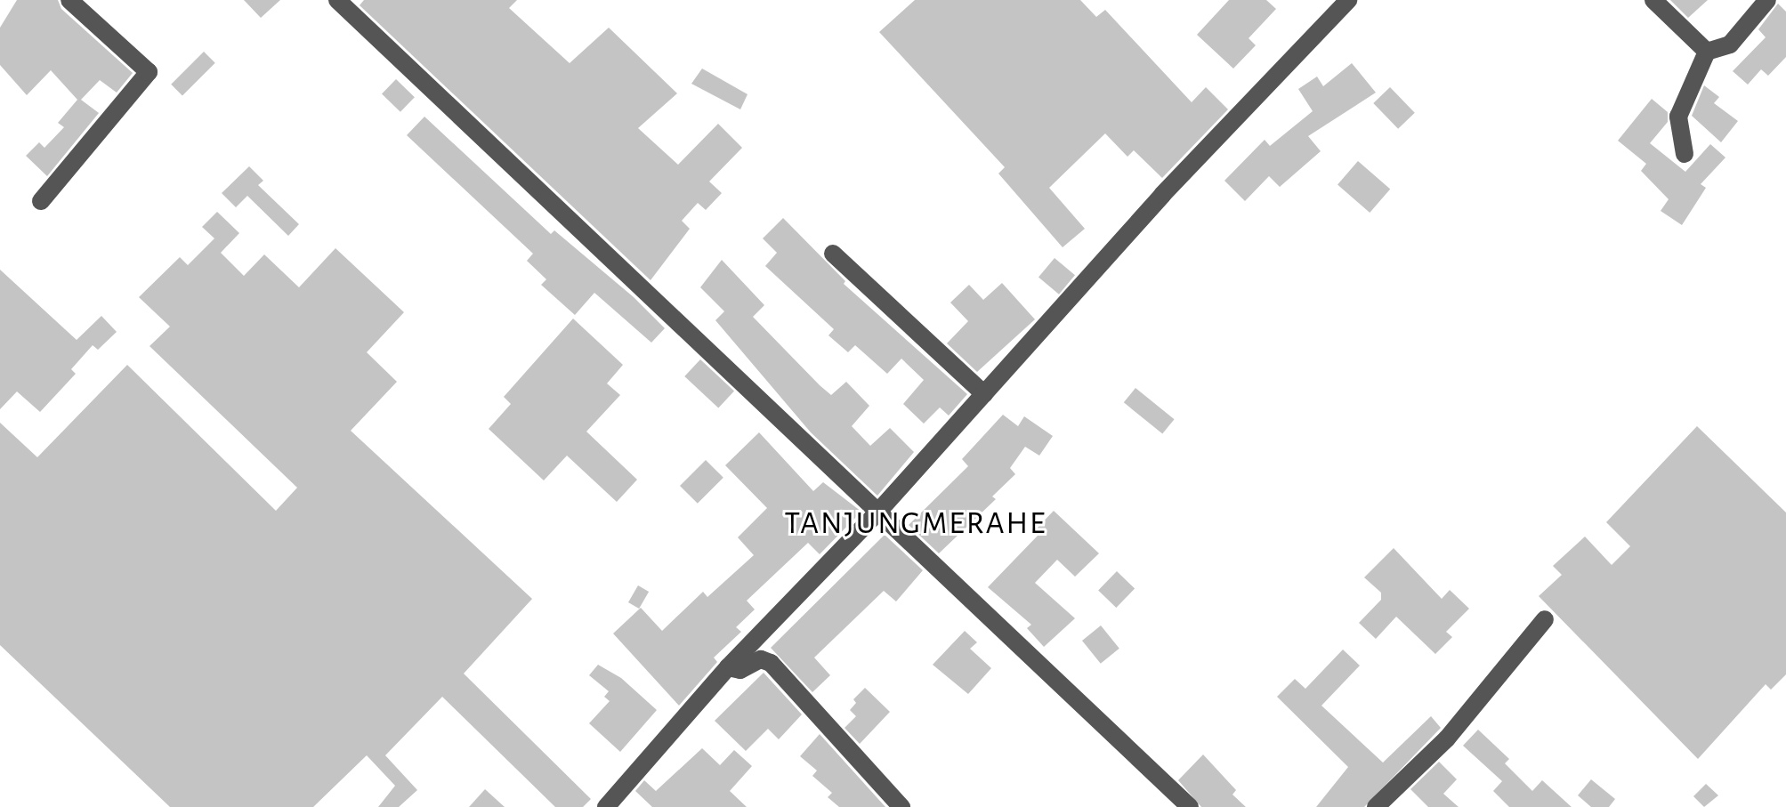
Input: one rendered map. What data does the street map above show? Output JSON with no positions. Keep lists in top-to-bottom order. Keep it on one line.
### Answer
{"districts":["TANJUNGMERAHE"]}
